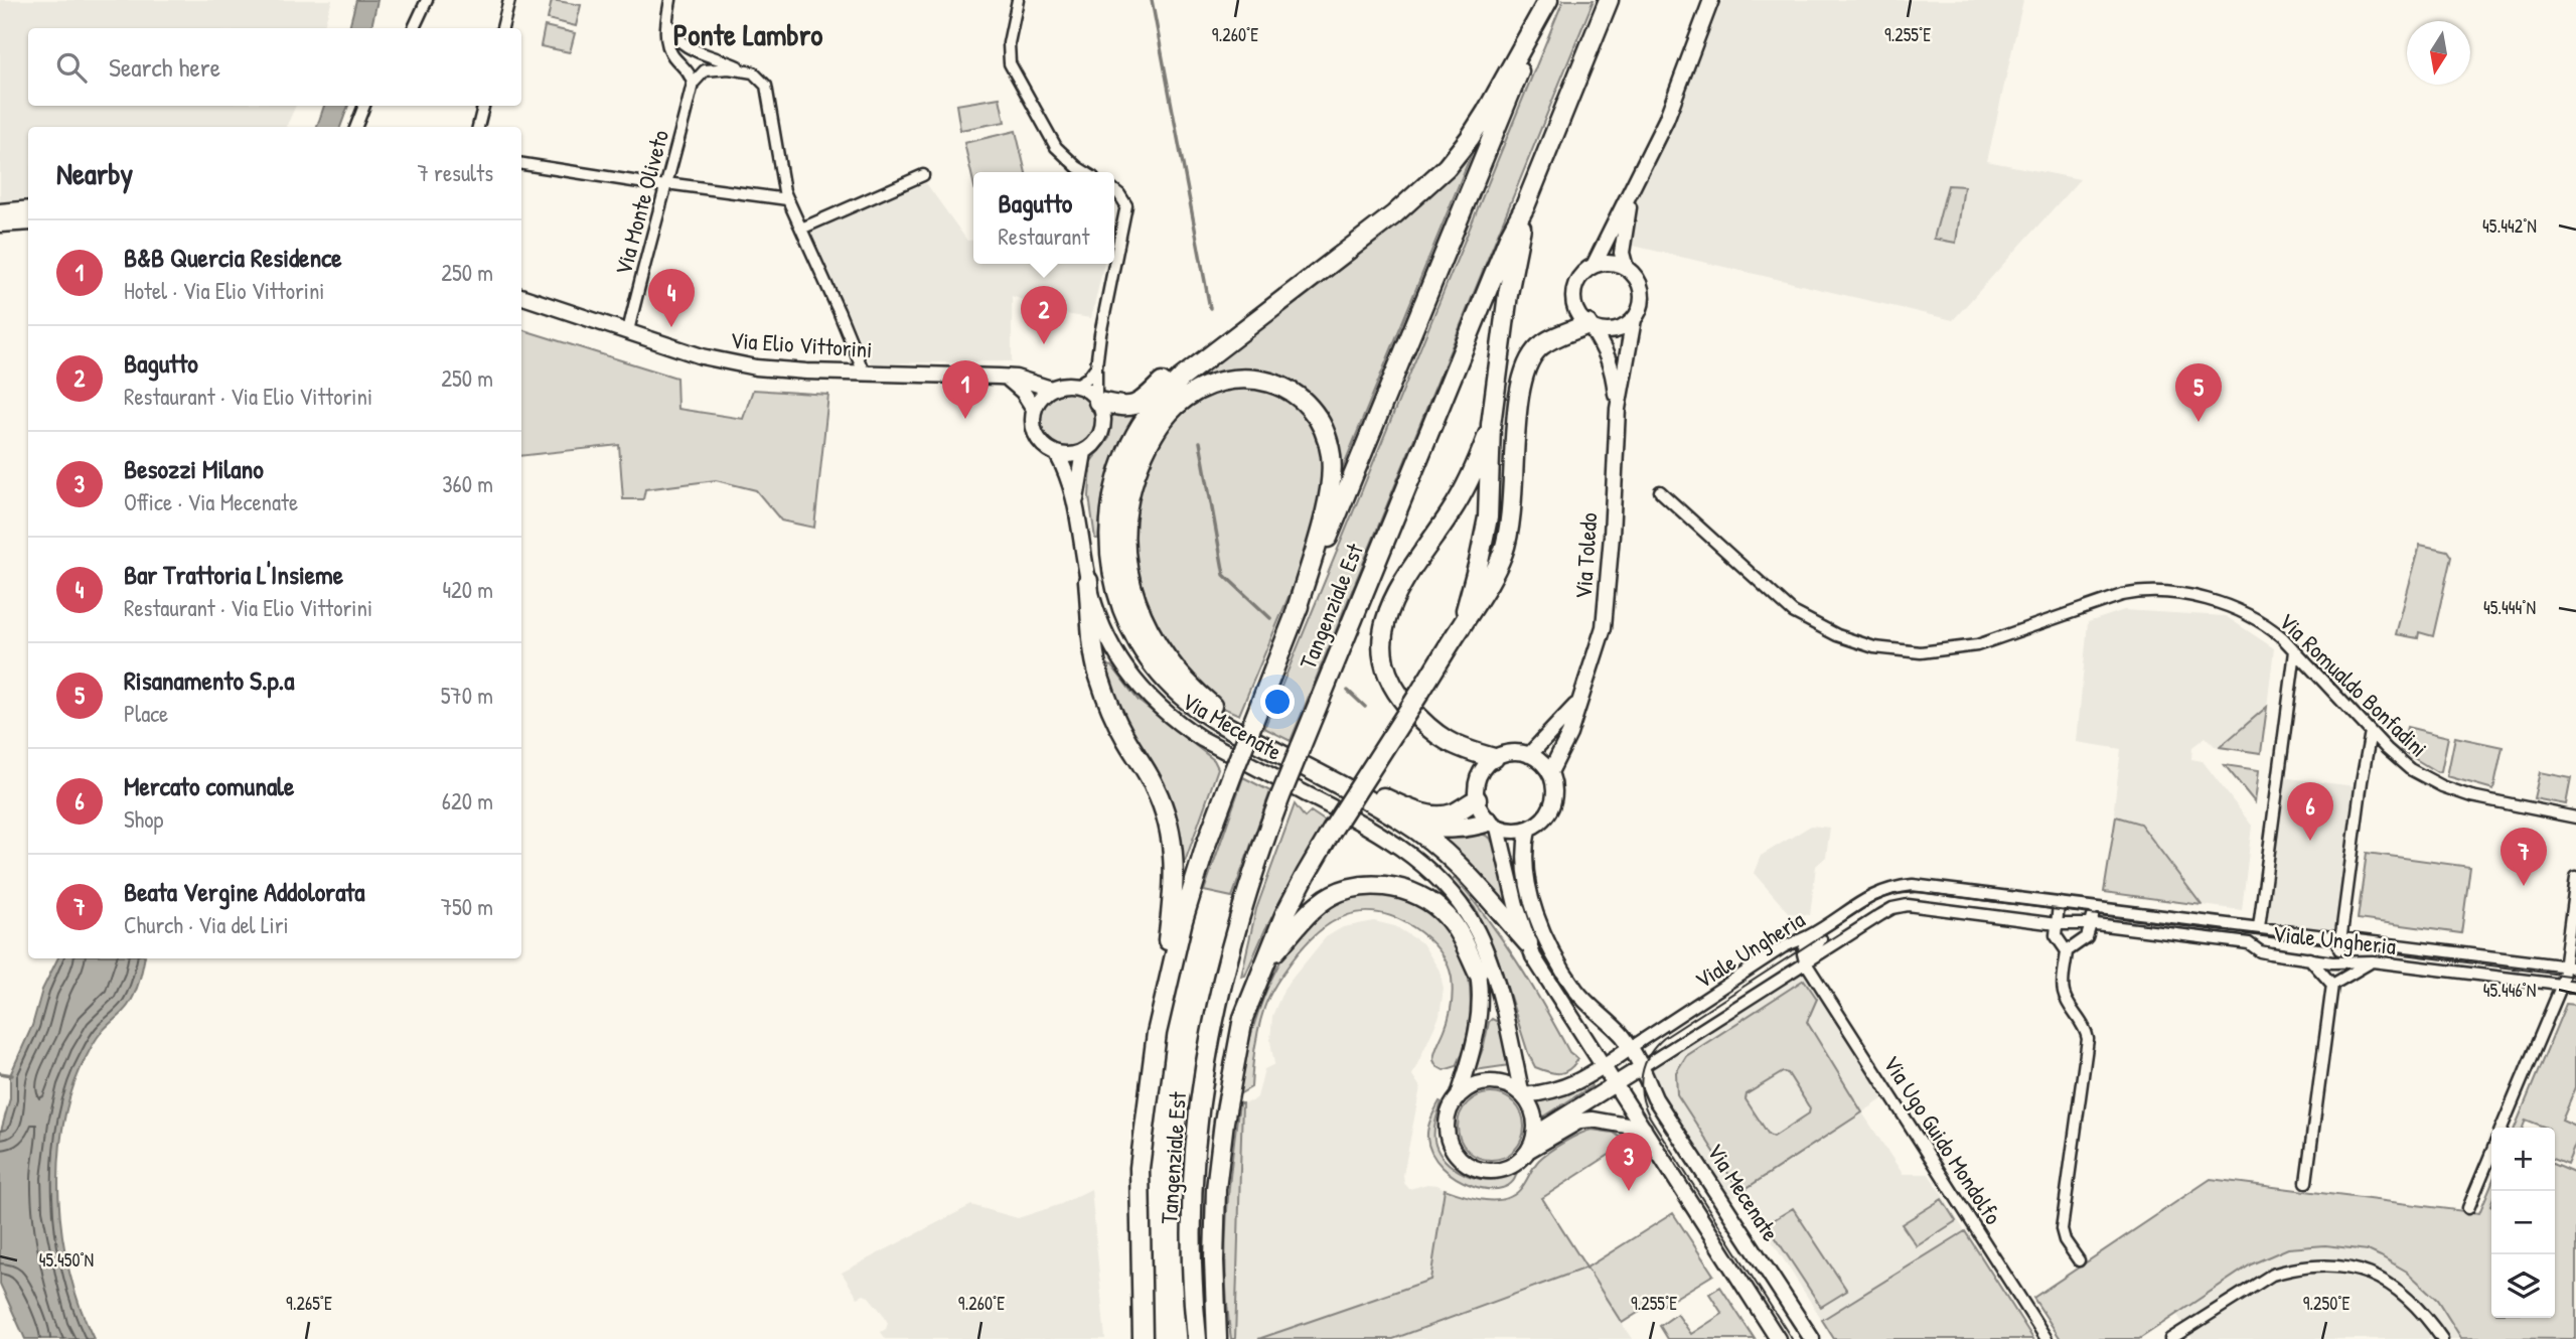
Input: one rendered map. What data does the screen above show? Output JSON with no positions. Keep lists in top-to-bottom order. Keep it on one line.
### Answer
{"streets":{"highway":["Tangenziale Est"],"street":["Via Monte Oliveto","Via Elio Vittorini","Via Toledo","Via Romualdo Bonfadini","Via Mecenate","Viale Ungheria","Via Ugo Guido Mondolfo"]},"crossings":[["Via Monte Oliveto","Via Elio Vittorini"],["Via Elio Vittorini","Via Mecenate"],["Via Toledo","Via Mecenate"],["Via Mecenate","Viale Ungheria"],["Viale Ungheria","Via Ugo Guido Mondolfo"]],"districts":["Ponte Lambro"],"north":"bottom","page":{"search":"Search here","heading":["Nearby","7 results"],"popup":["Bagutto","Restaurant"],"list":[{"mark":"1","name":"B&B Quercia Residence","note":"Hotel · Via Elio Vittorini","value":"250 m"},{"mark":"2","name":"Bagutto","note":"Restaurant · Via Elio Vittorini","value":"250 m"},{"mark":"3","name":"Besozzi Milano","note":"Office · Via Mecenate","value":"360 m"},{"mark":"4","name":"Bar Trattoria L'Insieme","note":"Restaurant · Via Elio Vittorini","value":"420 m"},{"mark":"5","name":"Risanamento S.p.a","note":"Place","value":"570 m"},{"mark":"6","name":"Mercato comunale","note":"Shop","value":"620 m"},{"mark":"7","name":"Beata Vergine Addolorata","note":"Church · Via del Liri","value":"750 m"}],"pins":["4","2","1","5","6","7","3"],"map_buttons":["+","−"]},"coordinates":["9.260°E","9.255°E","45.442°N","45.444°N","45.446°N","45.450°N","9.265°E","9.250°E"]}
